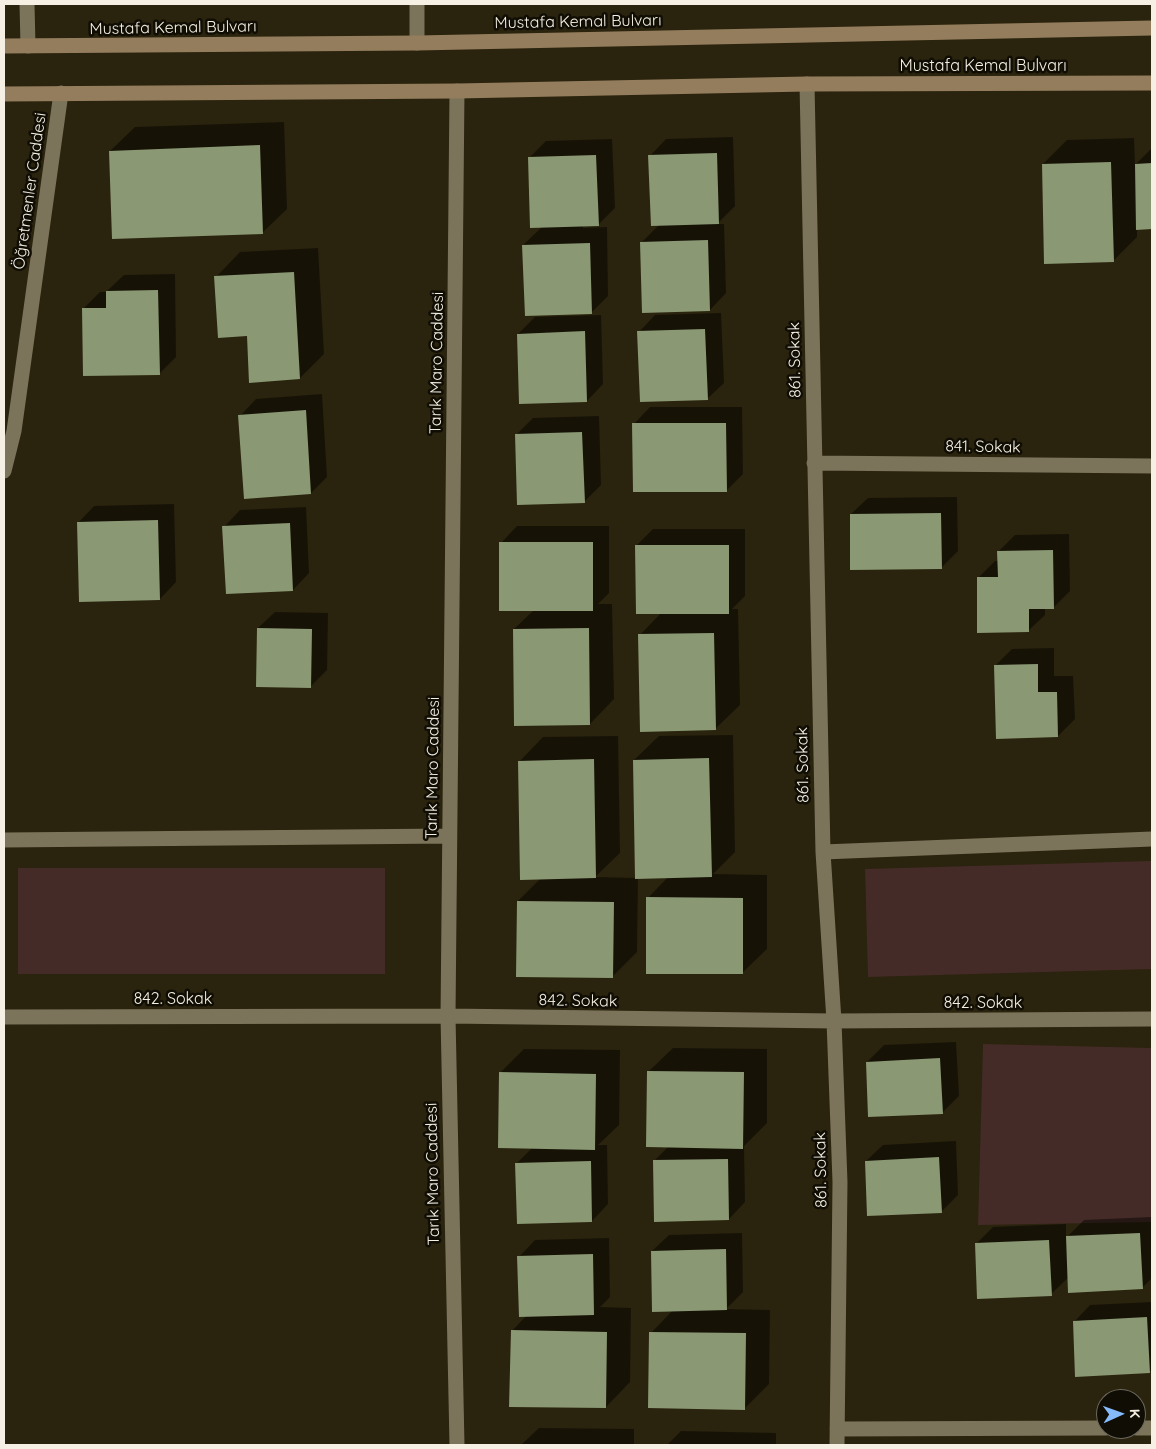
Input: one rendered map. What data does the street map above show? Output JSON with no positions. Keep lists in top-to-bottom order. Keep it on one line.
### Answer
{"streets":{"main road":["Mustafa Kemal Bulvarı"],"street":["Öğretmenler Caddesi","861. Sokak","Tarık Maro Caddesi","841. Sokak","842. Sokak"]},"crossings":[["Mustafa Kemal Bulvarı","Öğretmenler Caddesi"],["Mustafa Kemal Bulvarı","861. Sokak"],["Mustafa Kemal Bulvarı","Tarık Maro Caddesi"],["861. Sokak","841. Sokak"],["861. Sokak","842. Sokak"],["Tarık Maro Caddesi","842. Sokak"]],"north":"right"}
